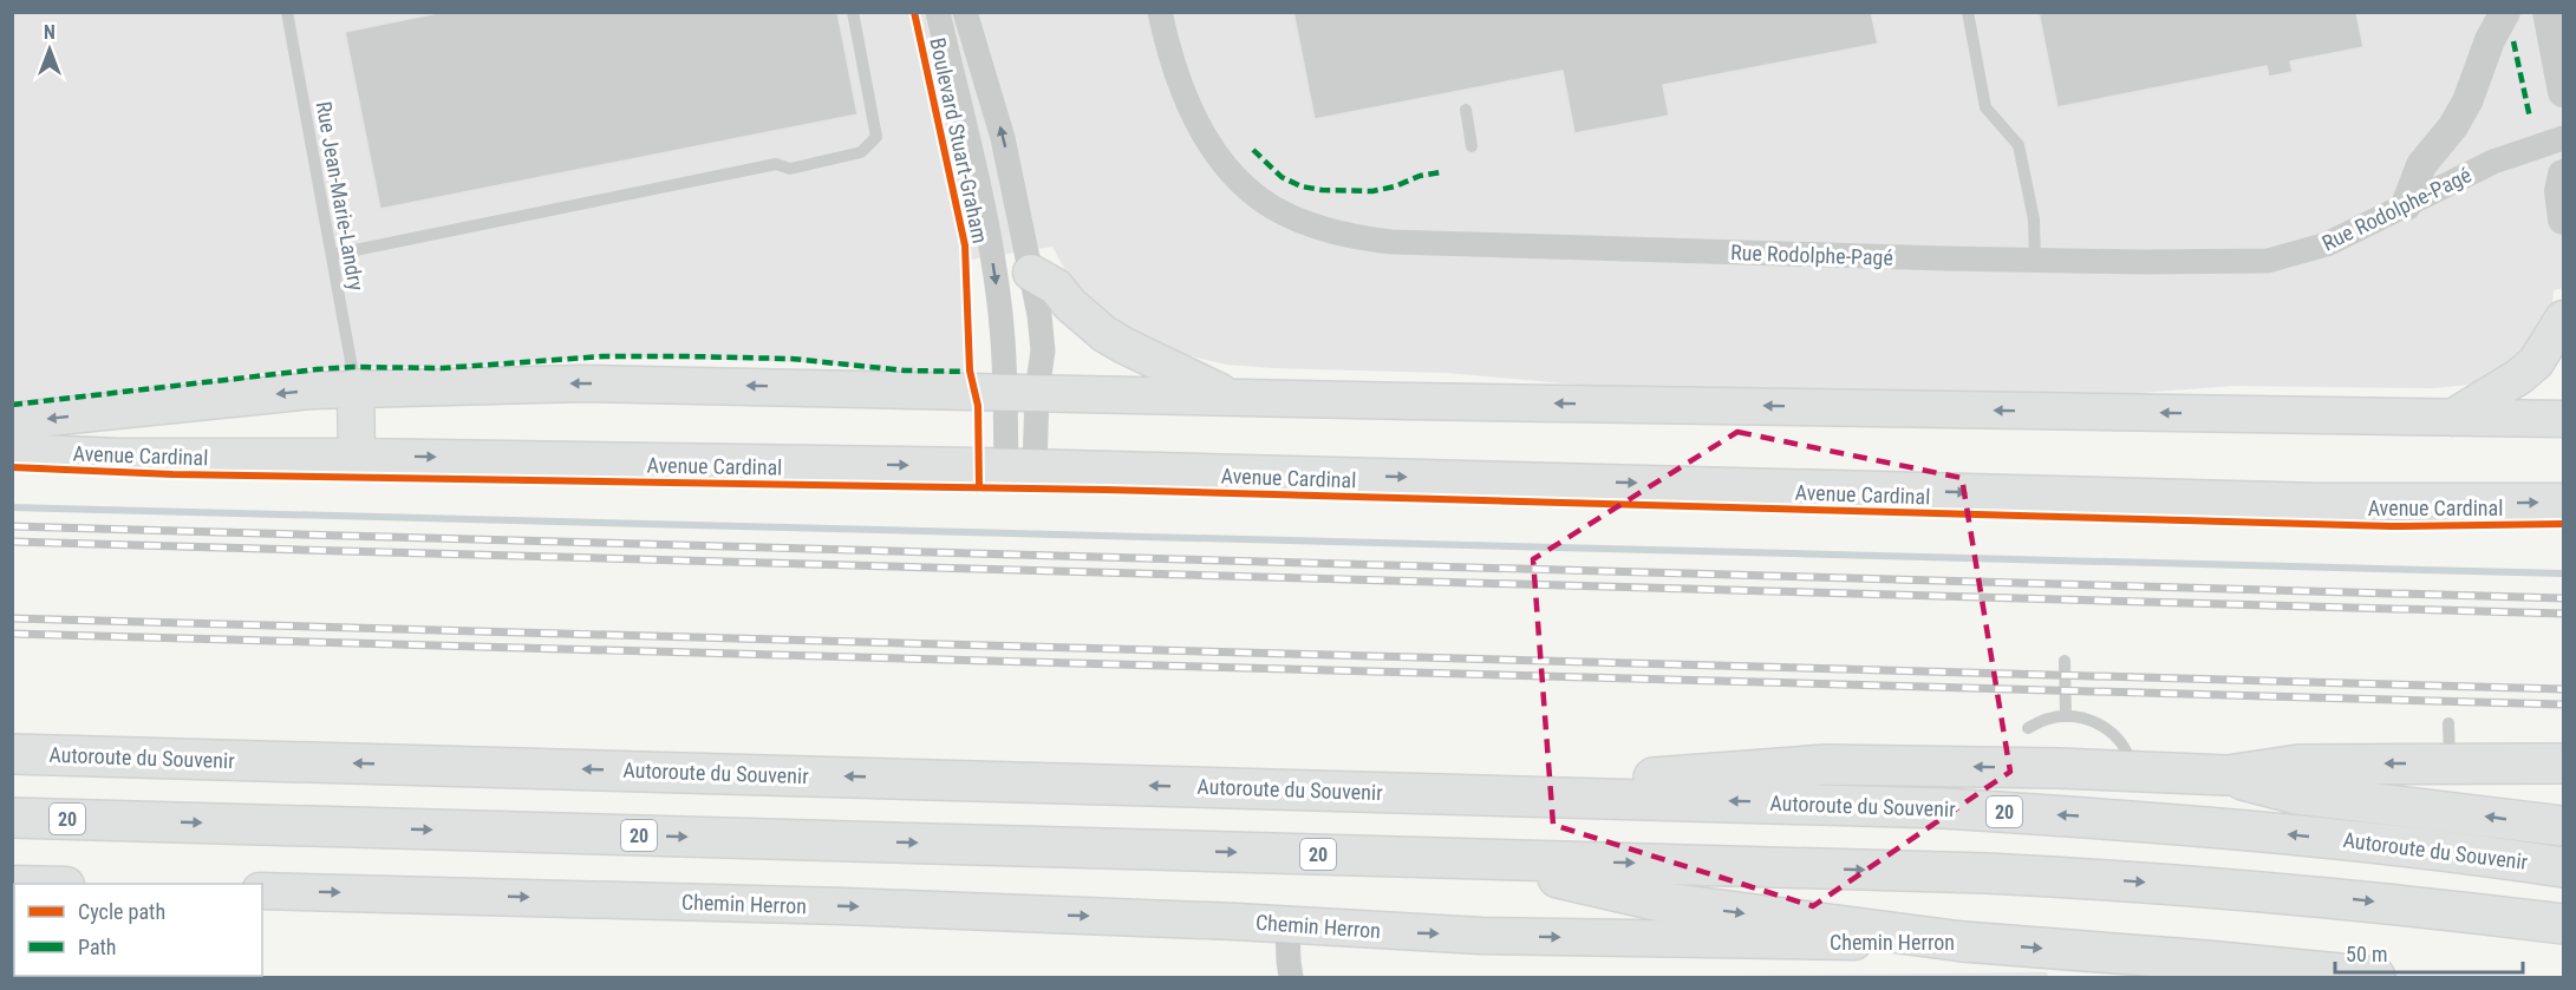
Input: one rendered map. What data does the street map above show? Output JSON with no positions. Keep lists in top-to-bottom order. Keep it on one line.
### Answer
{"streets":{"main road":["Avenue Cardinal","Autoroute du Souvenir","20","Chemin Herron"],"street":["Boulevard Stuart-Graham","Rue Rodolphe-Pagé"],"lane":["Rue Jean-Marie-Landry"]},"crossings":[["Boulevard Stuart-Graham","Avenue Cardinal"],["Rue Jean-Marie-Landry","Avenue Cardinal"]],"legend":["Cycle path","Path"],"scale_bar":"50 m","north":"top"}
